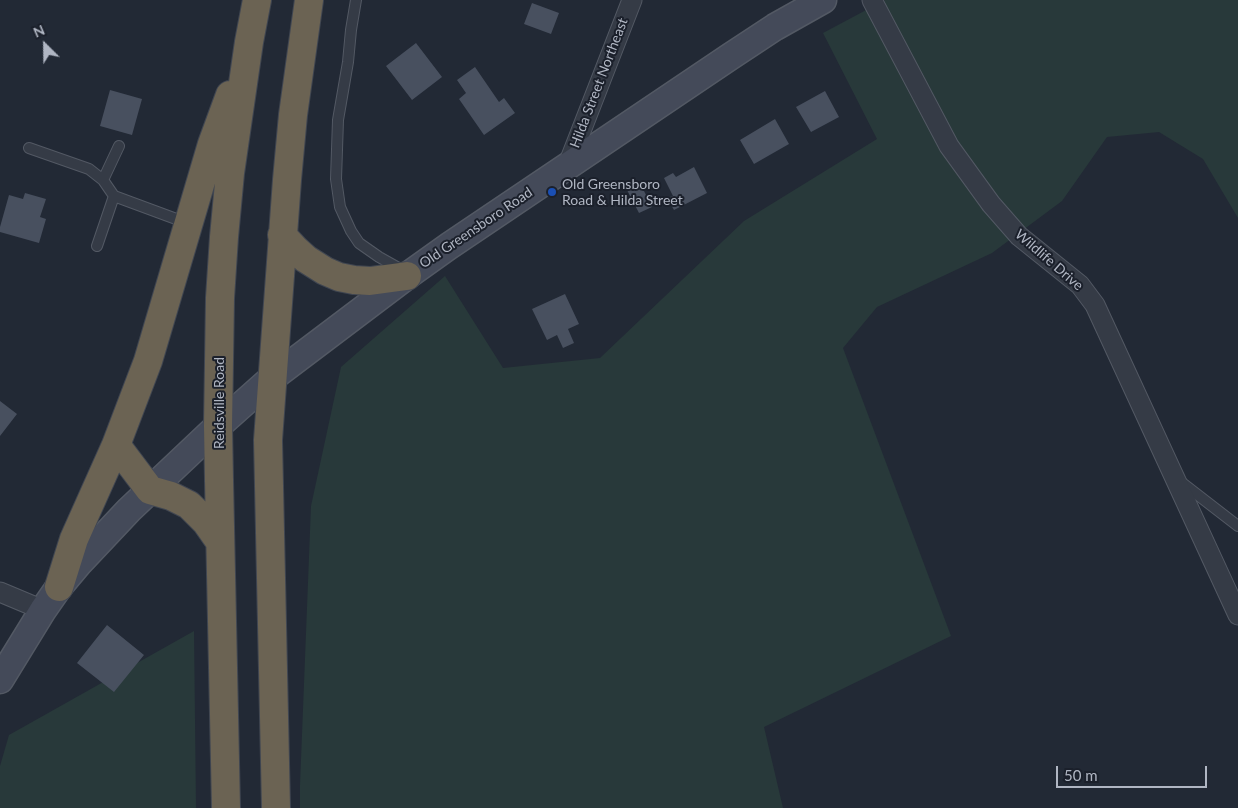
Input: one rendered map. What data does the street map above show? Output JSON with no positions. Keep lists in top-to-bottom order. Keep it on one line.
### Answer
{"streets":{"highway":["Reidsville Road"],"main road":["Old Greensboro Road"],"street":["Hilda Street Northeast","Wildlife Drive"]},"crossings":[["Hilda Street Northeast","Old Greensboro Road"],["Old Greensboro Road","Reidsville Road"]],"places":["Old Greensboro Road & Hilda Street"],"scale_bar":"50 m","north":"top left"}
